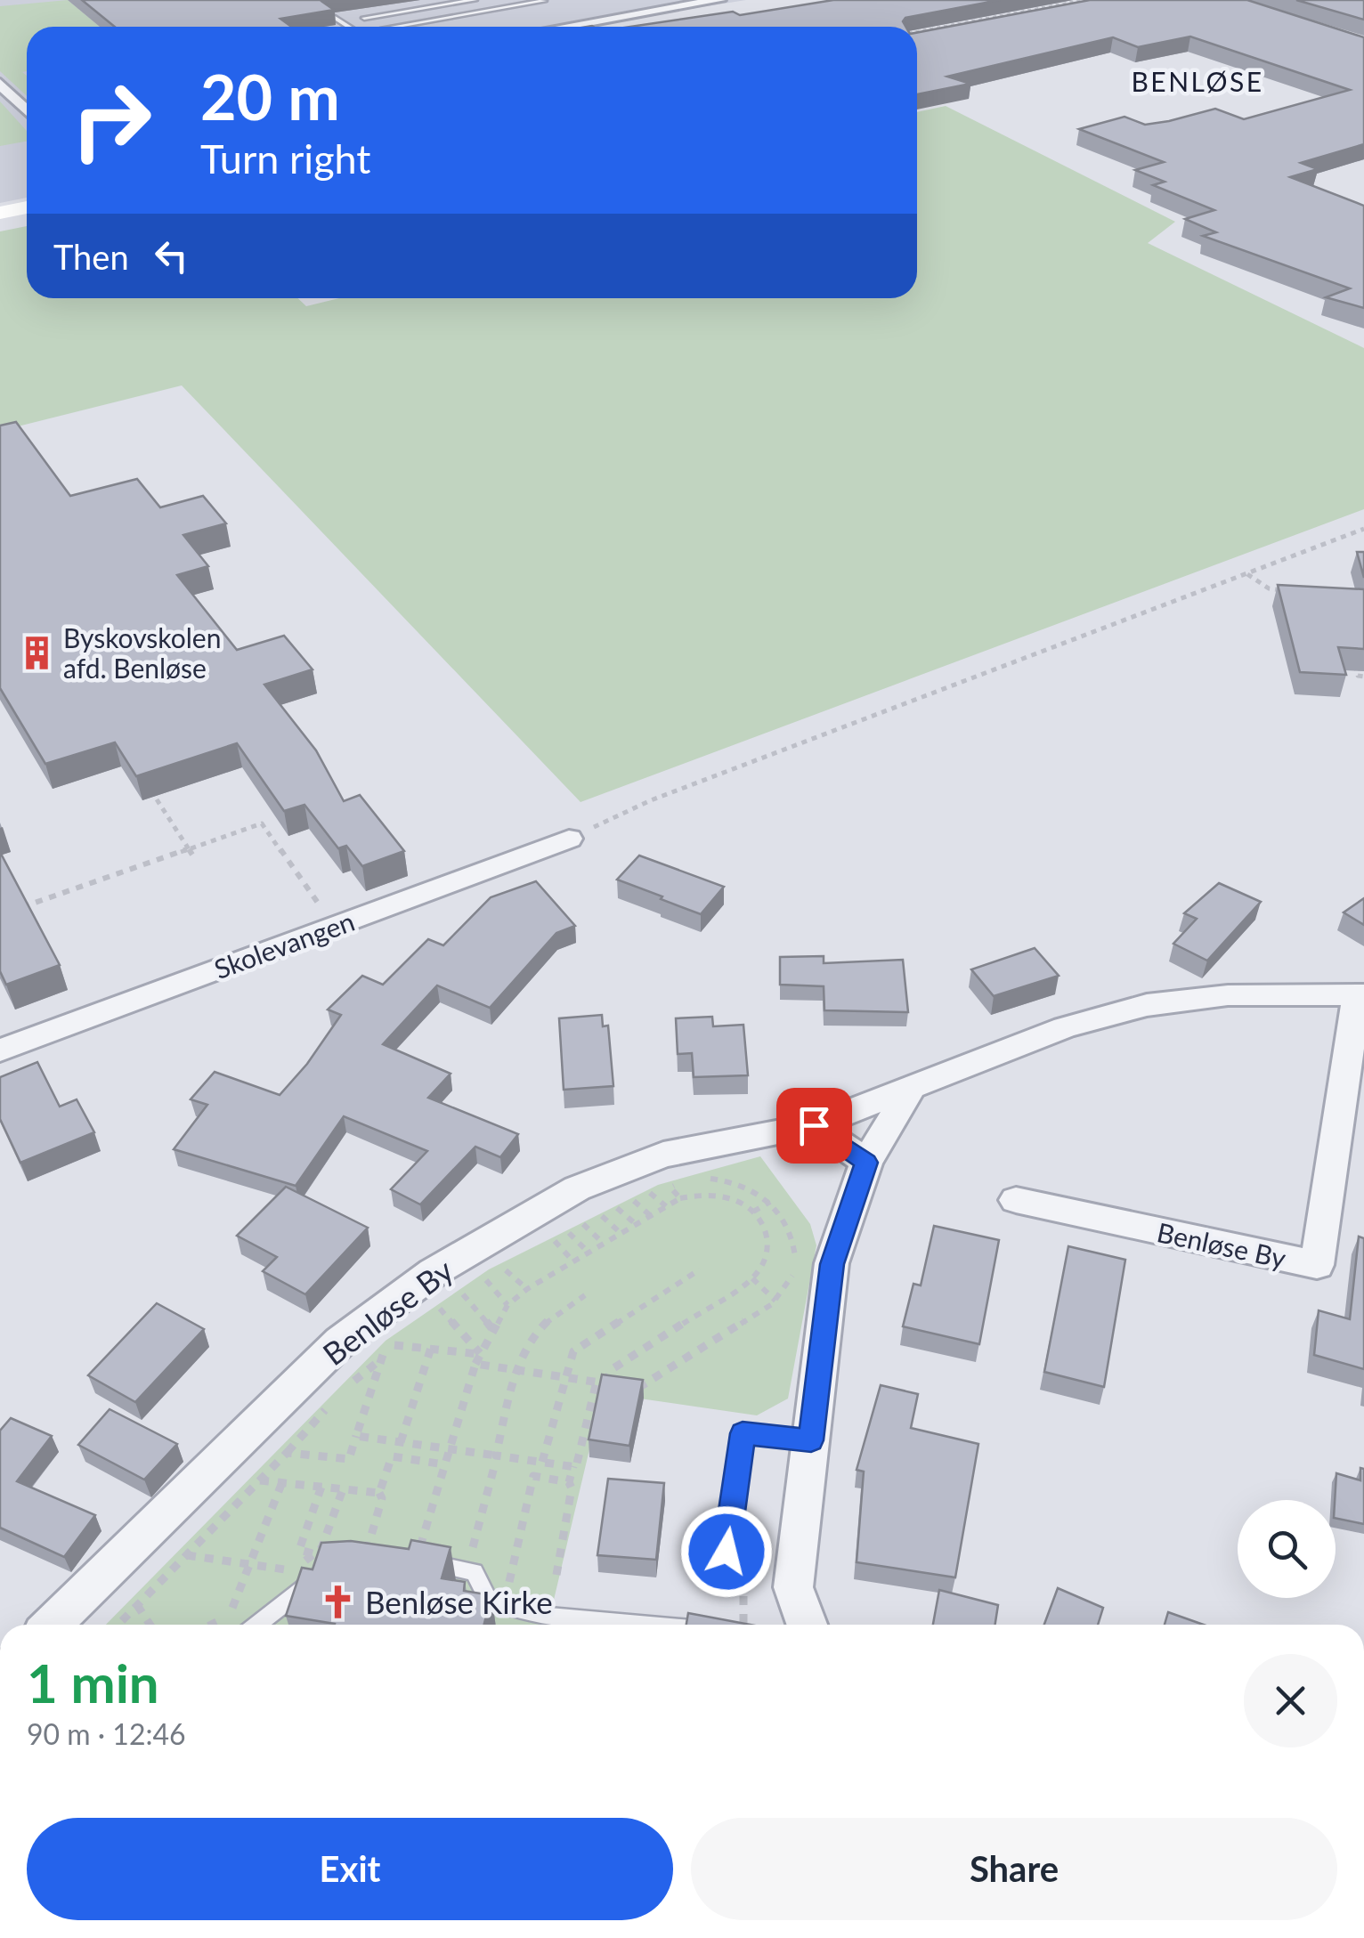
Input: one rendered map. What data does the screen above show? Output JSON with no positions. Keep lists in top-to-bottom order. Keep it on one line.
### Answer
{"streets":{"street":["Skolevangen","Benløse By"]},"districts":["BENLØSE"],"places":{"building":["Byskovskolen afd. Benløse"],"church":["Benløse Kirke"]},"page":{"turn":["20 m","Turn right"],"then":"Then","heading":["1 min","90 m · 12:46"],"buttons":["Exit","Share"]}}
